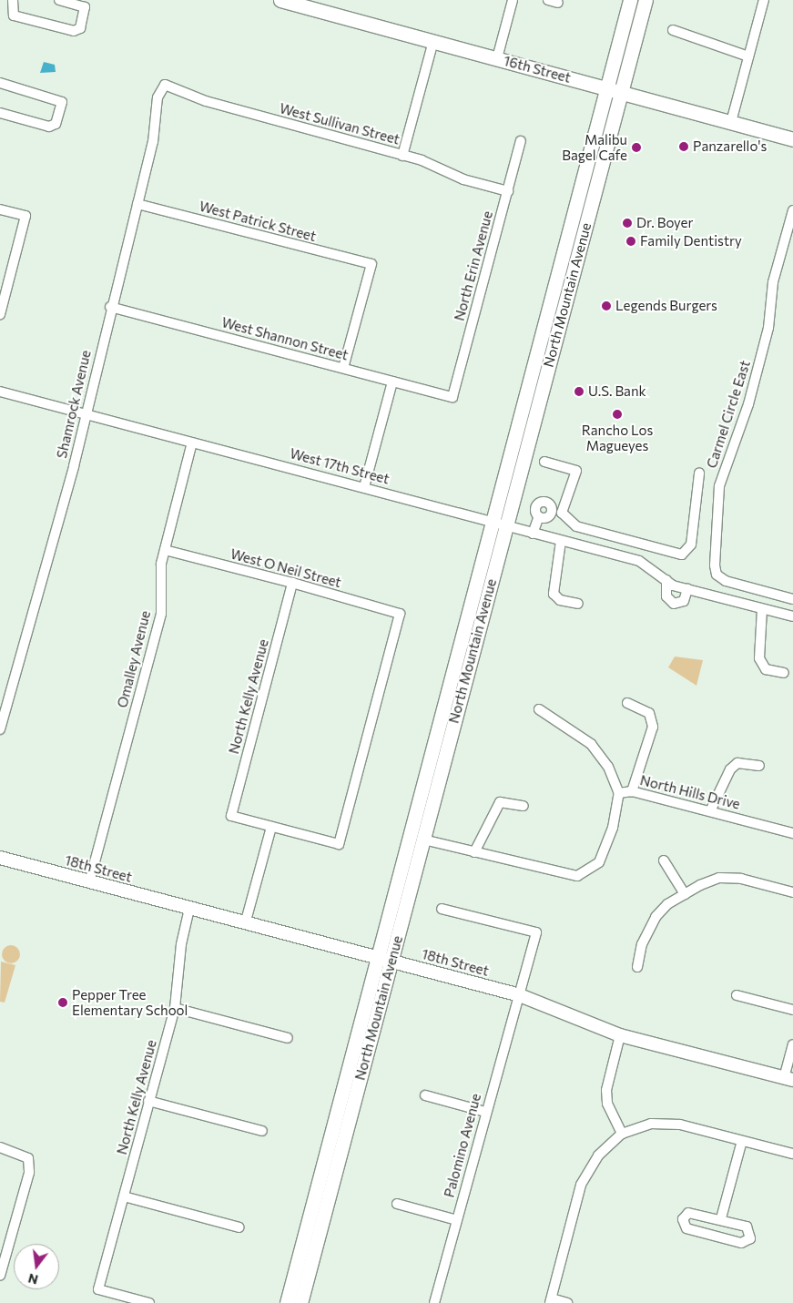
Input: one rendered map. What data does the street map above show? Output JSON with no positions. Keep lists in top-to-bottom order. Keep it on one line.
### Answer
{"streets":{"main road":["16th Street","North Mountain Avenue","18th Street"],"street":["West Sullivan Street","West Patrick Street","North Erin Avenue","West Shannon Street","Shamrock Avenue","Carmel Circle East","West 17th Street","West O Neil Street","Omalley Avenue","North Kelly Avenue","North Hills Drive","Palomino Avenue"]},"crossings":[["16th Street","North Mountain Avenue"],["West Sullivan Street","North Erin Avenue"],["West Sullivan Street","Shamrock Avenue"],["West Patrick Street","West Shannon Street"],["West Patrick Street","Shamrock Avenue"],["North Erin Avenue","West Shannon Street"],["North Mountain Avenue","West 17th Street"],["North Mountain Avenue","North Hills Drive"],["North Mountain Avenue","18th Street"],["West Shannon Street","Shamrock Avenue"],["Shamrock Avenue","West 17th Street"],["West 17th Street","Omalley Avenue"],["West O Neil Street","Omalley Avenue"],["West O Neil Street","North Kelly Avenue"],["Omalley Avenue","18th Street"],["North Kelly Avenue","18th Street"],["18th Street","Palomino Avenue"]],"places":["Panzarello's","Malibu Bagel Cafe","Dr. Boyer","Family Dentistry","Legends Burgers","U.S. Bank","Rancho Los Magueyes","Pepper Tree Elementary School"],"north":"bottom"}
